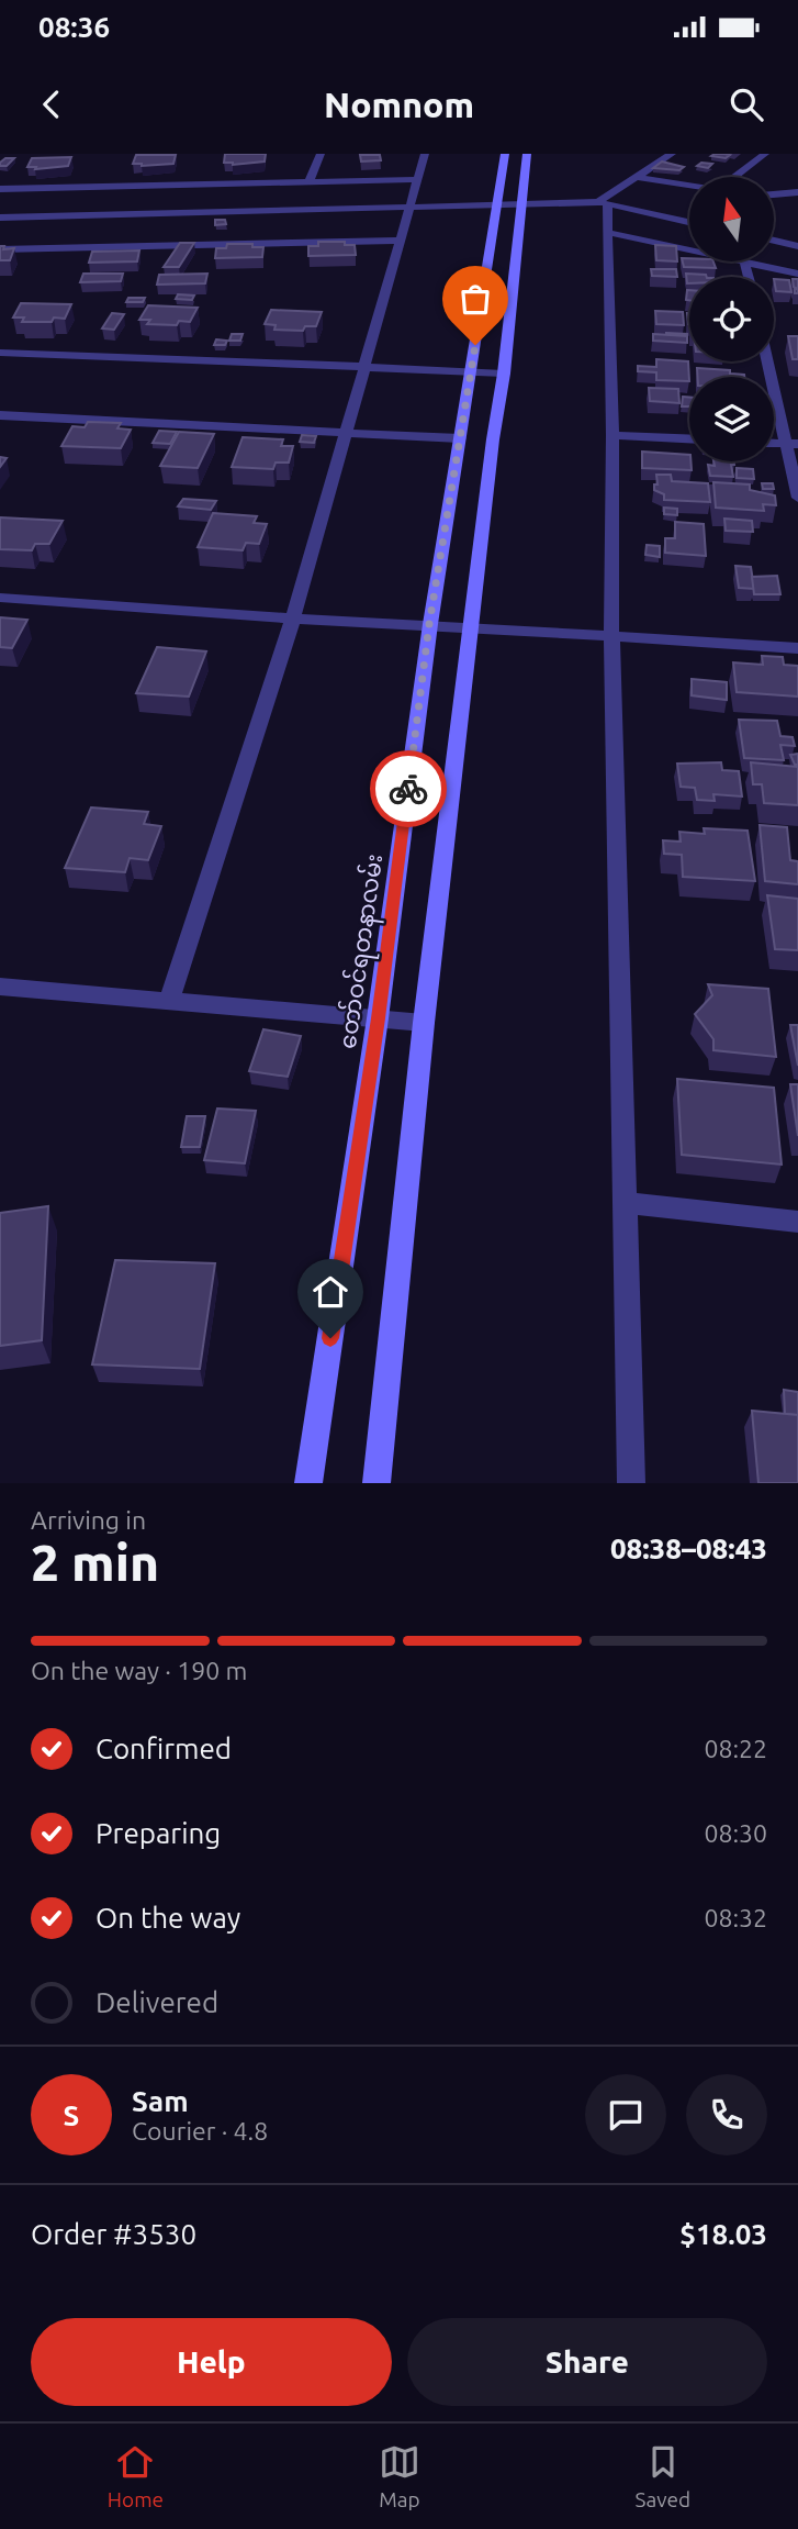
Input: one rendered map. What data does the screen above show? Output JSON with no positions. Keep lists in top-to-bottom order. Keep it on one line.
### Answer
{"streets":{"main road":["တော်ဝင်ရတနာလမ်း"]},"north":"top","page":{"status":"08:36","header":"Nomnom","heading":["2 min","Arriving in","08:38–08:43"],"panel":["Sam","Courier · 4.8","Order #3530","$18.03"],"bar":"On the way · 190 m","list":[["Confirmed","08:22"],["Preparing","08:30"],["On the way","08:32"],"Delivered"],"round":"S","buttons":["Help","Share"],"tabs":["Home","Map","Saved"]}}
